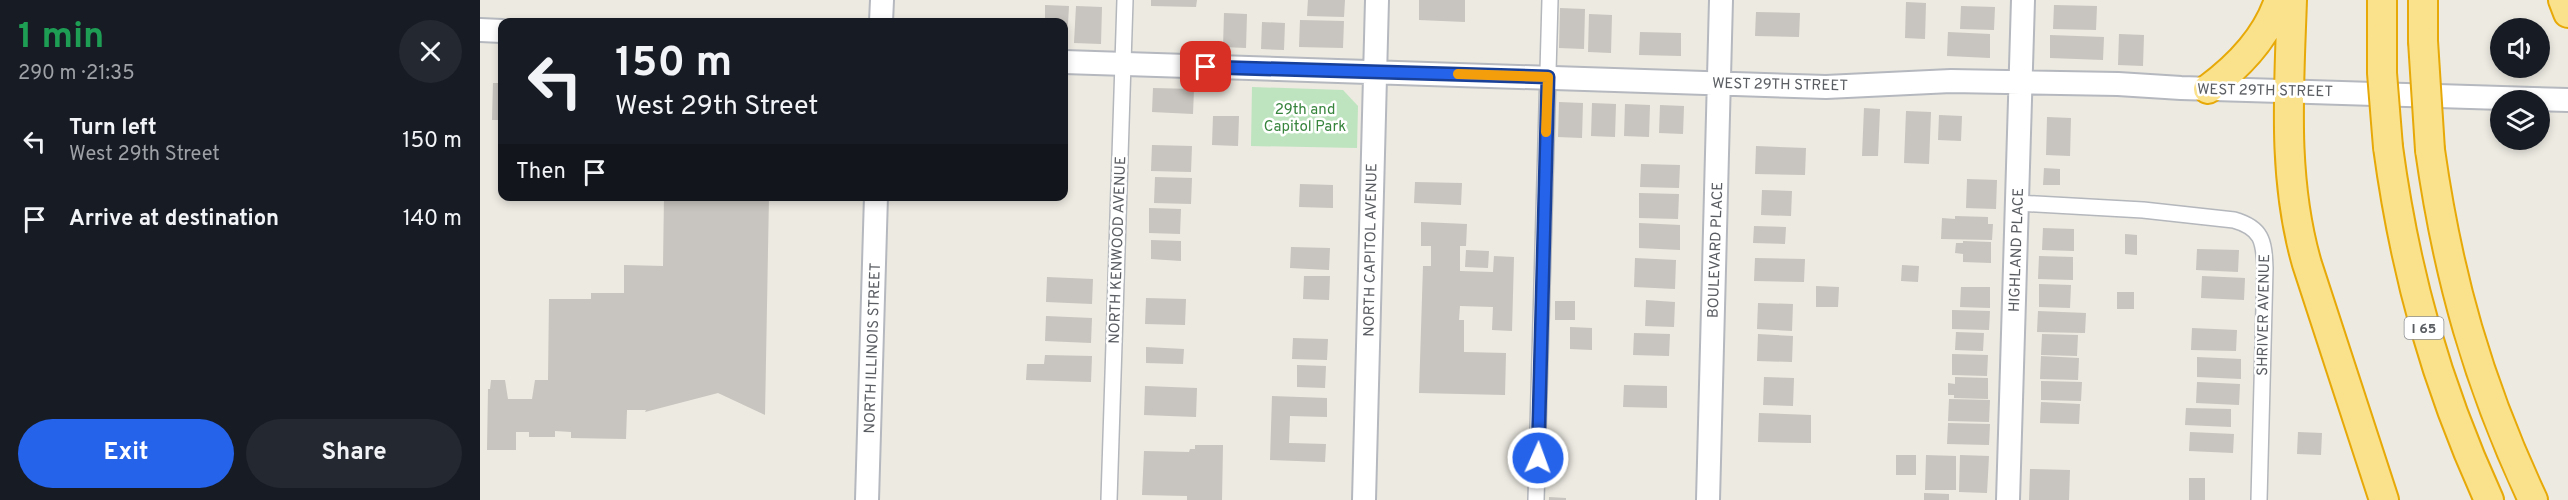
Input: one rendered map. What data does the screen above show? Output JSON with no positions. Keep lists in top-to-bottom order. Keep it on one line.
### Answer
{"streets":{"highway":["I 65"],"main road":["WEST 29TH STREET","NORTH CAPITOL AVENUE","BOULEVARD PLACE","HIGHLAND PLACE","NORTH ILLINOIS STREET"],"street":["NORTH KENWOOD AVENUE","SHRIVER AVENUE"]},"crossings":[["WEST 29TH STREET","NORTH KENWOOD AVENUE"],["WEST 29TH STREET","NORTH CAPITOL AVENUE"],["WEST 29TH STREET","BOULEVARD PLACE"],["WEST 29TH STREET","HIGHLAND PLACE"],["HIGHLAND PLACE","SHRIVER AVENUE"]],"parks":["29th and Capitol Park"],"page":{"heading":["1 min","290 m · 21:35"],"turn":["150 m","West 29th Street"],"list":[{"name":"Turn left","note":"West 29th Street","value":"150 m"},{"name":"Arrive at destination","value":"140 m"}],"then":"Then","buttons":["Exit","Share"]}}
